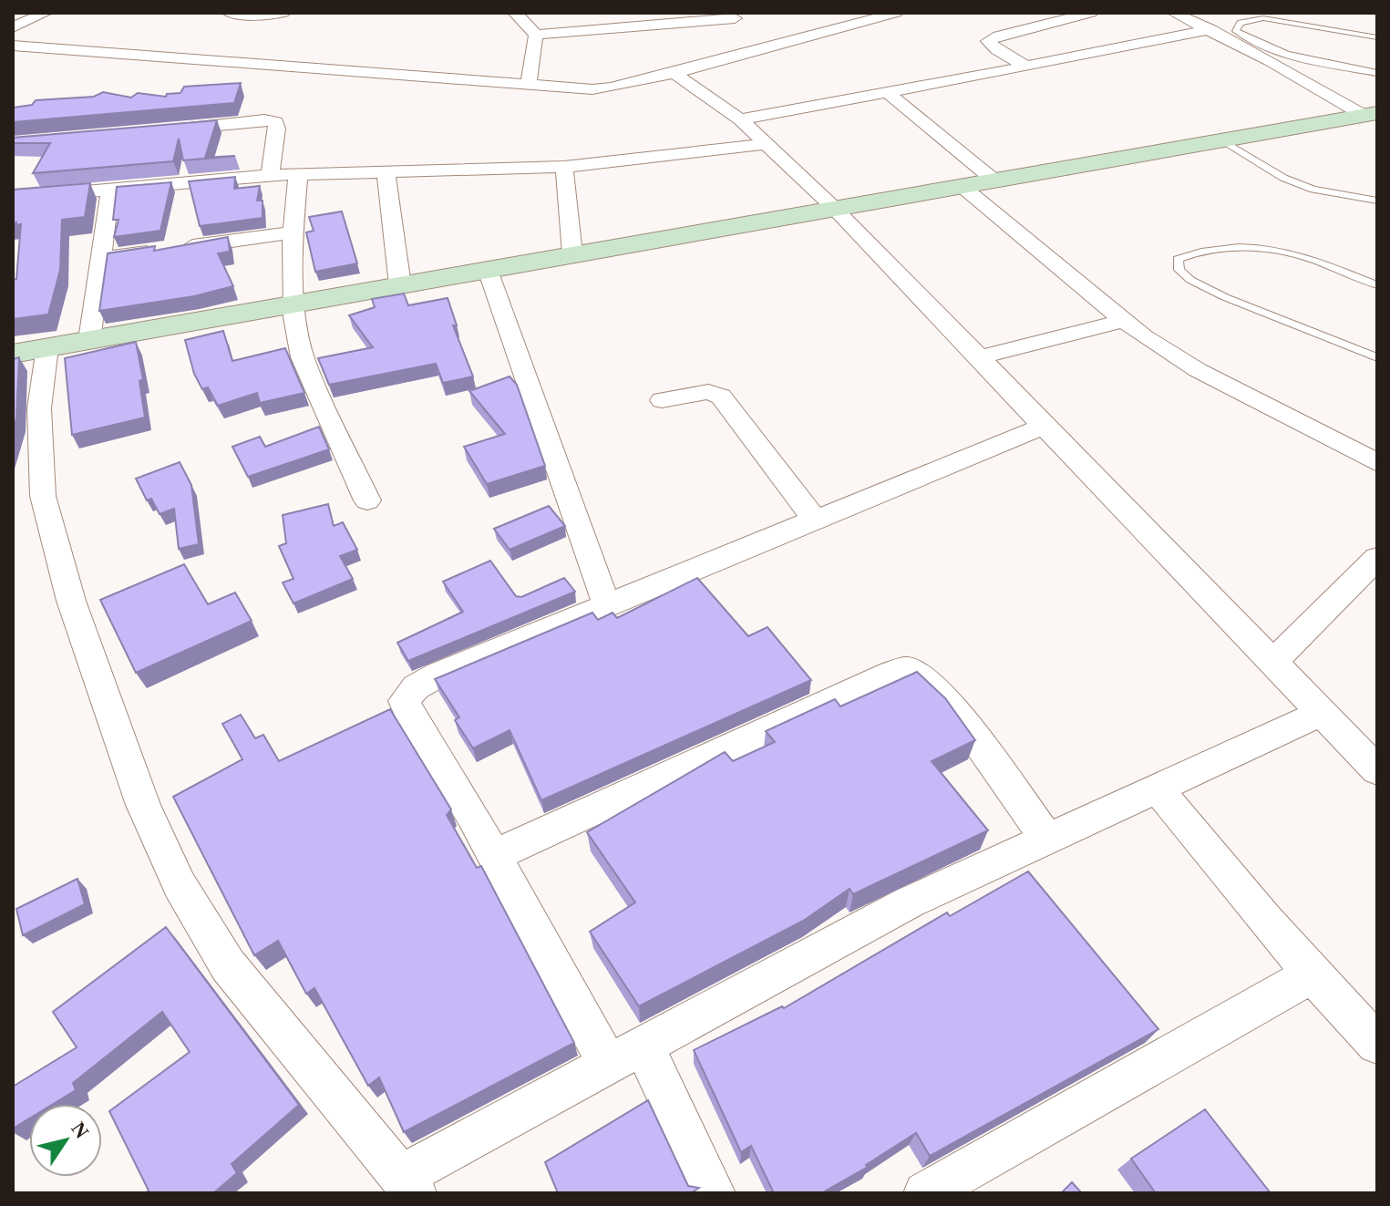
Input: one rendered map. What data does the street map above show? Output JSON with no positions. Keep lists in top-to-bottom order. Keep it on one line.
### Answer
{"north":"top right"}
